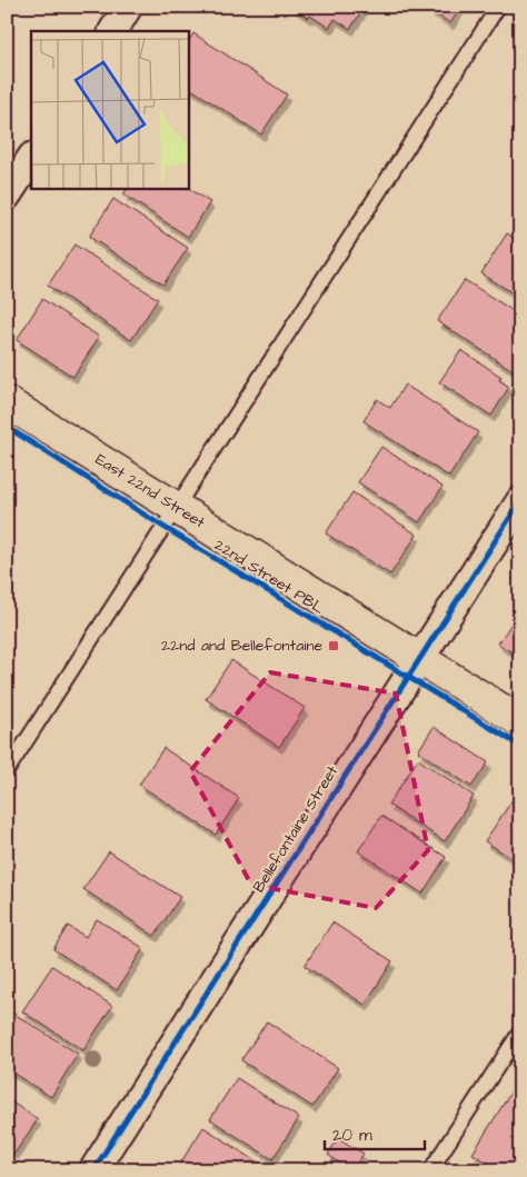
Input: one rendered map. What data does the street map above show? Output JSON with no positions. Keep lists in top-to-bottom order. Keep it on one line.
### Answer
{"streets":{"main road":["East 22nd Street"],"street":["Bellefontaine Street"],"cycle path":["22nd Street PBL"]},"crossings":[["East 22nd Street","Bellefontaine Street"]],"places":{"transit":["22nd and Bellefontaine"]},"scale_bar":"20 m"}
